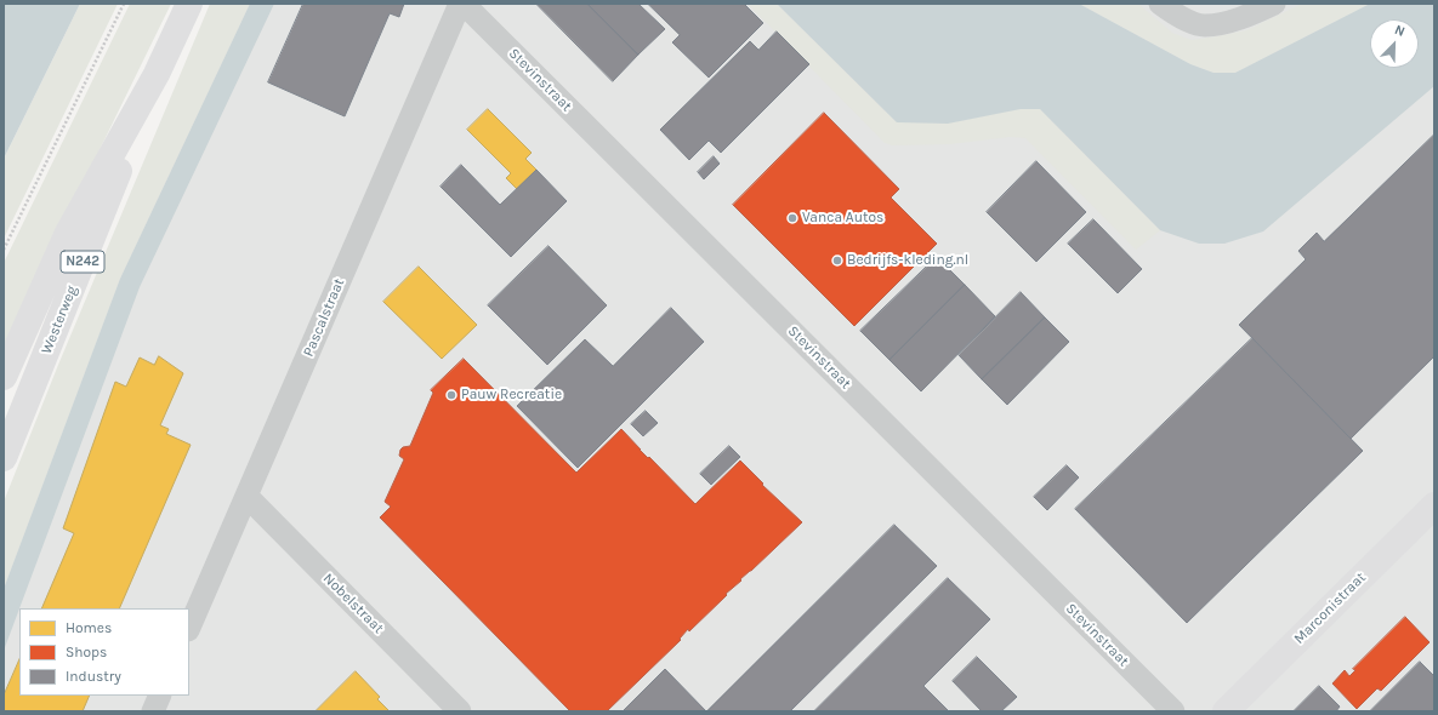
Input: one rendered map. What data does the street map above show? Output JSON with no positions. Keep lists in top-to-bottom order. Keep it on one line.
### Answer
{"streets":{"main road":["N242","Westerweg","Marconistraat"],"street":["Stevinstraat","Pascalstraat","Nobelstraat"]},"crossings":[["Stevinstraat","Pascalstraat"],["Pascalstraat","Nobelstraat"]],"places":["Vanca Autos","Bedrijfs-kleding.nl","Pauw Recreatie"],"legend":["Homes","Shops","Industry"],"north":"top right"}
